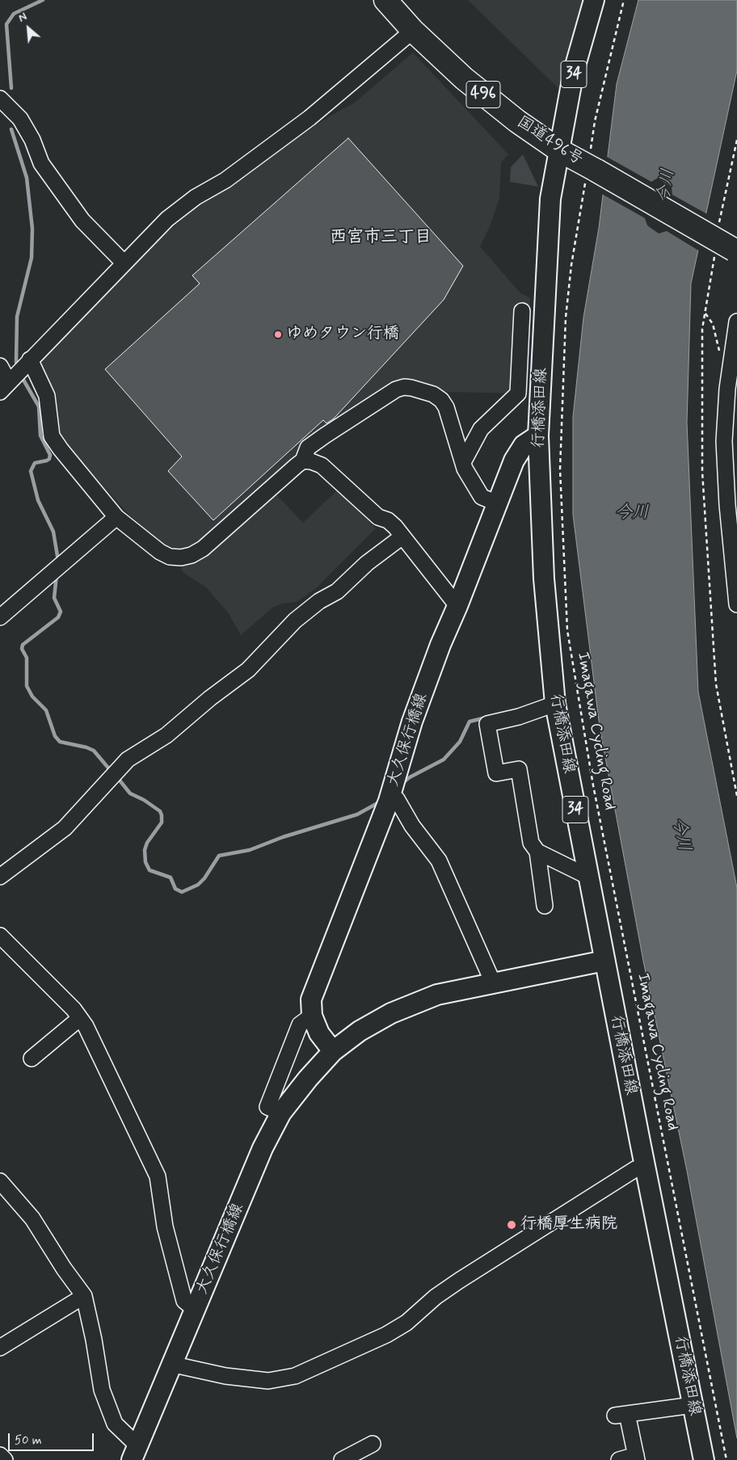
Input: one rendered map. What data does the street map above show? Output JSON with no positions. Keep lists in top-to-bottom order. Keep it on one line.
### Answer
{"streets":{"highway":["496","国道496号"],"main road":["34","行橋添田線","大久保行橋線"],"path":["Imagawa Cycling Road"]},"crossings":[["国道496号","行橋添田線"],["国道496号","Imagawa Cycling Road"],["行橋添田線","大久保行橋線"]],"districts":["西宮市三丁目"],"water":["今川"],"places":["ゆめタウン行橋","行橋厚生病院"],"scale_bar":"50 m","north":"top left"}
